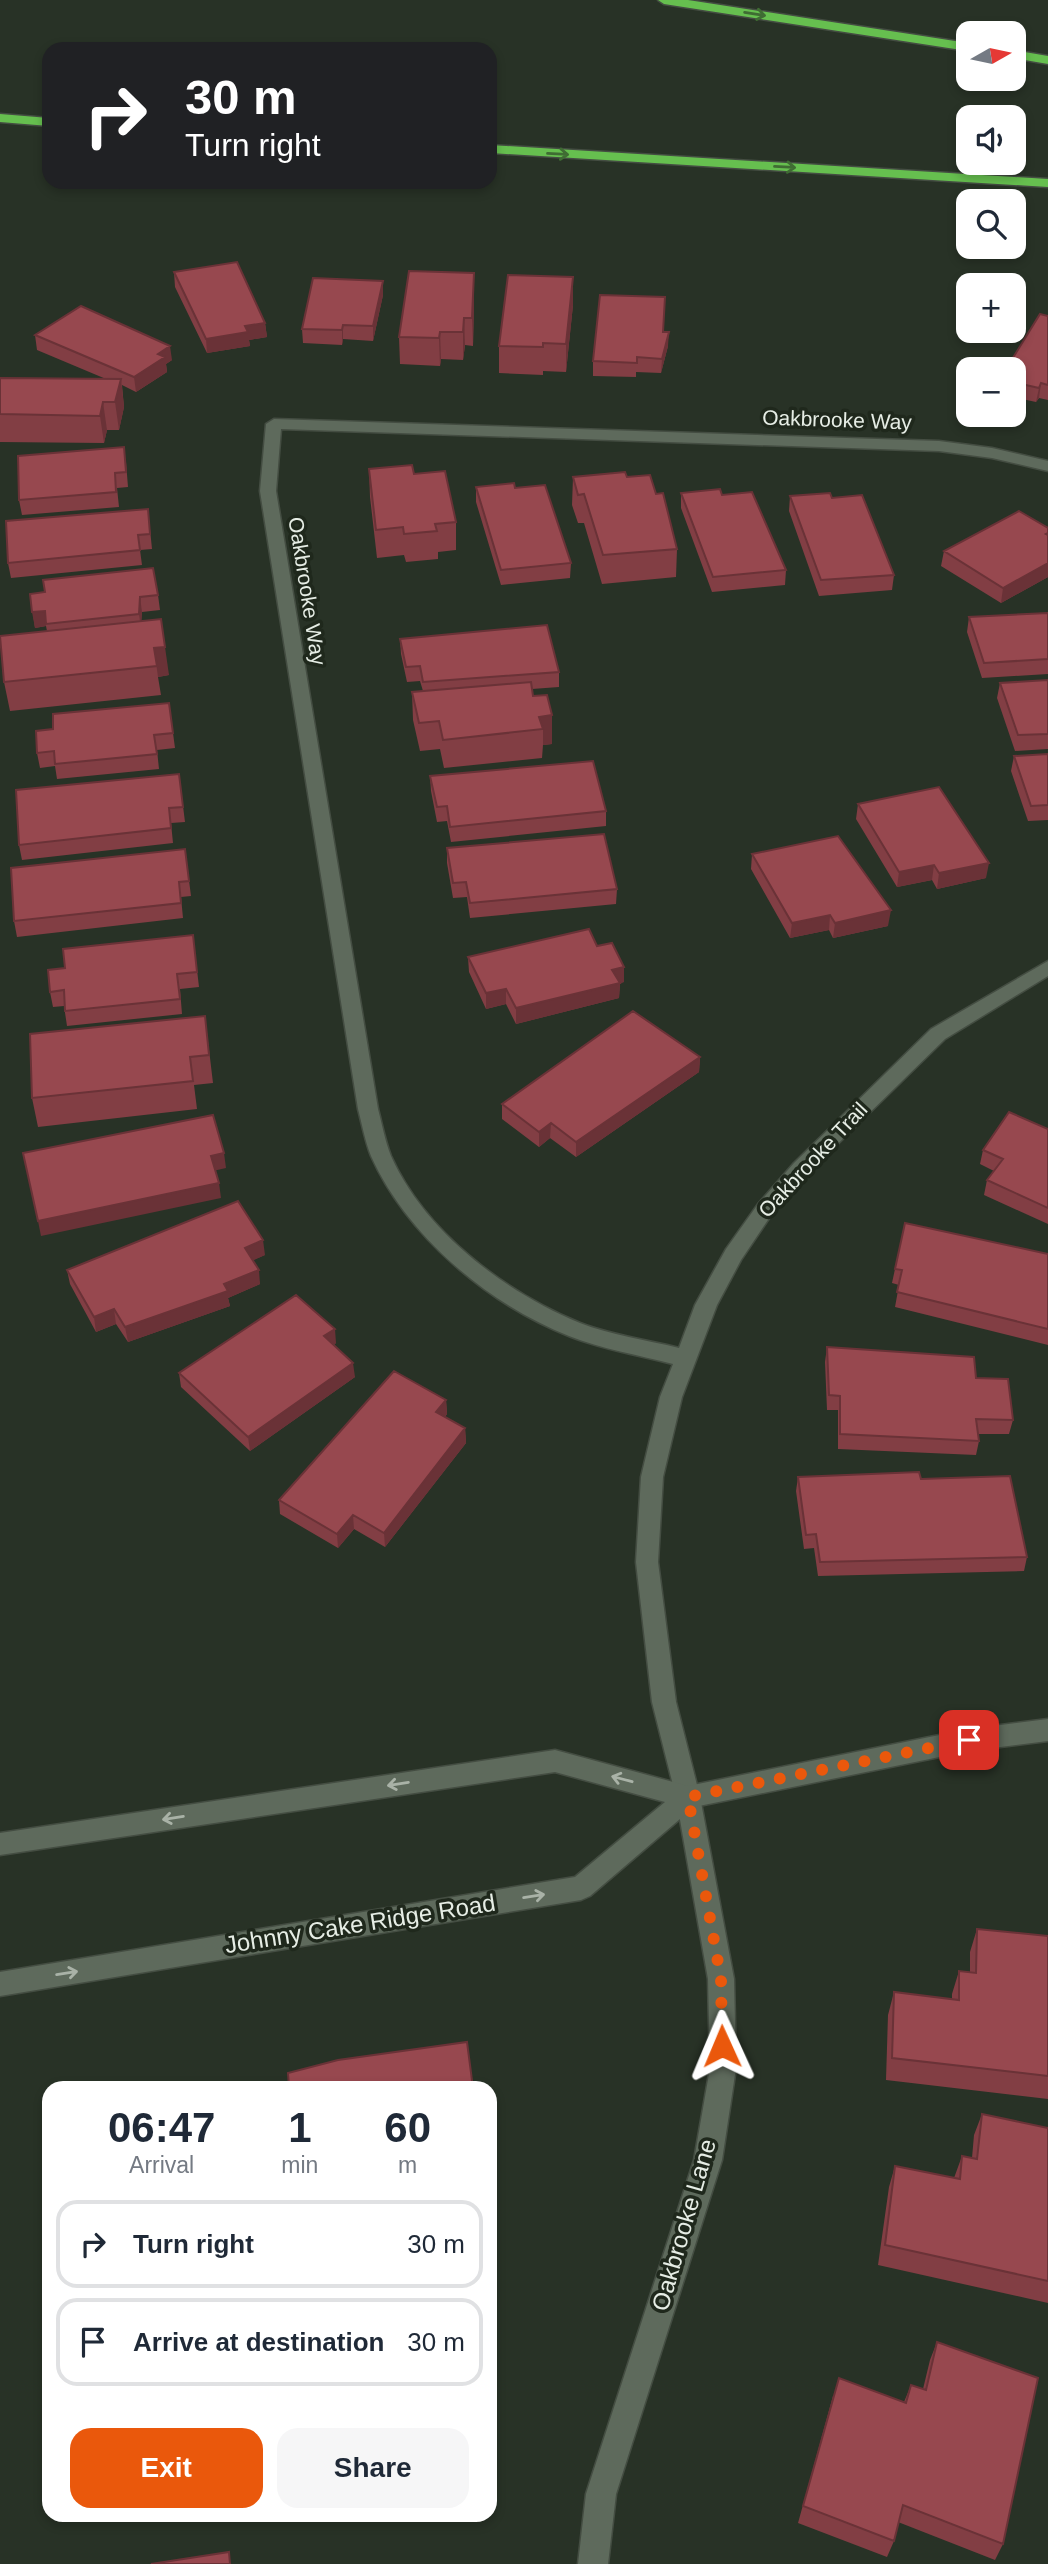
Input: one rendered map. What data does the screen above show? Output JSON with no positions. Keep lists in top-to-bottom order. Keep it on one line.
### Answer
{"streets":{"street":["Oakbrooke Way","Oakbrooke Trail","Johnny Cake Ridge Road","Oakbrooke Lane"]},"crossings":[["Oakbrooke Way","Oakbrooke Trail"],["Oakbrooke Trail","Johnny Cake Ridge Road"],["Oakbrooke Trail","Oakbrooke Lane"],["Johnny Cake Ridge Road","Oakbrooke Lane"]],"north":"right","page":{"map_buttons":["+","−"],"turn":["30 m","Turn right"],"eta":["06:47","Arrival","1","min","60","m"],"list":[{"name":"Turn right","value":"30 m"},{"name":"Arrive at destination","value":"30 m"}],"buttons":["Exit","Share"]}}
